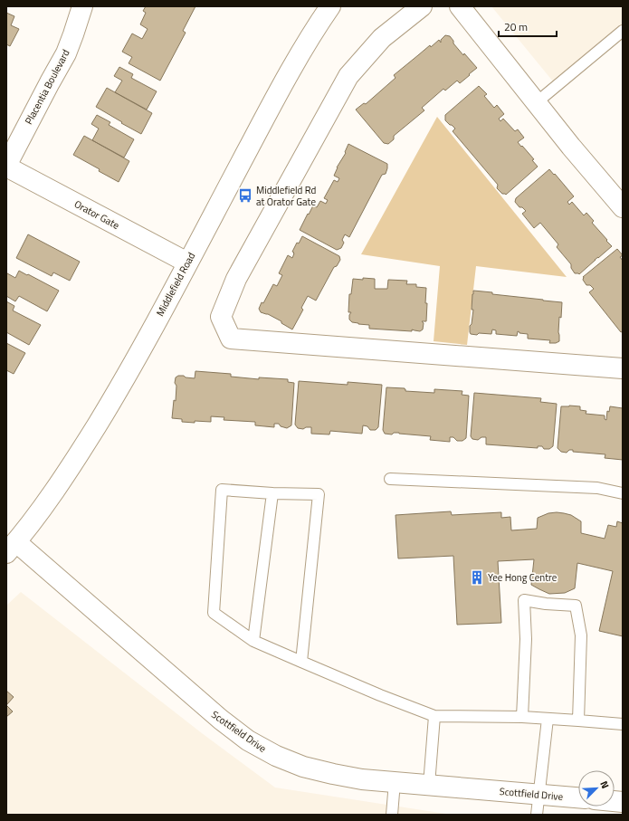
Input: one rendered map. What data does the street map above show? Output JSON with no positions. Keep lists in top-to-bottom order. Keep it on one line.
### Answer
{"streets":{"street":["Placentia Boulevard","Orator Gate","Middlefield Road","Scottfield Drive"]},"crossings":[["Placentia Boulevard","Orator Gate"],["Orator Gate","Middlefield Road"],["Middlefield Road","Scottfield Drive"]],"places":{"bus stop":["Middlefield Rd at Orator Gate"],"building":["Yee Hong Centre"]},"scale_bar":"20 m","north":"top right"}
